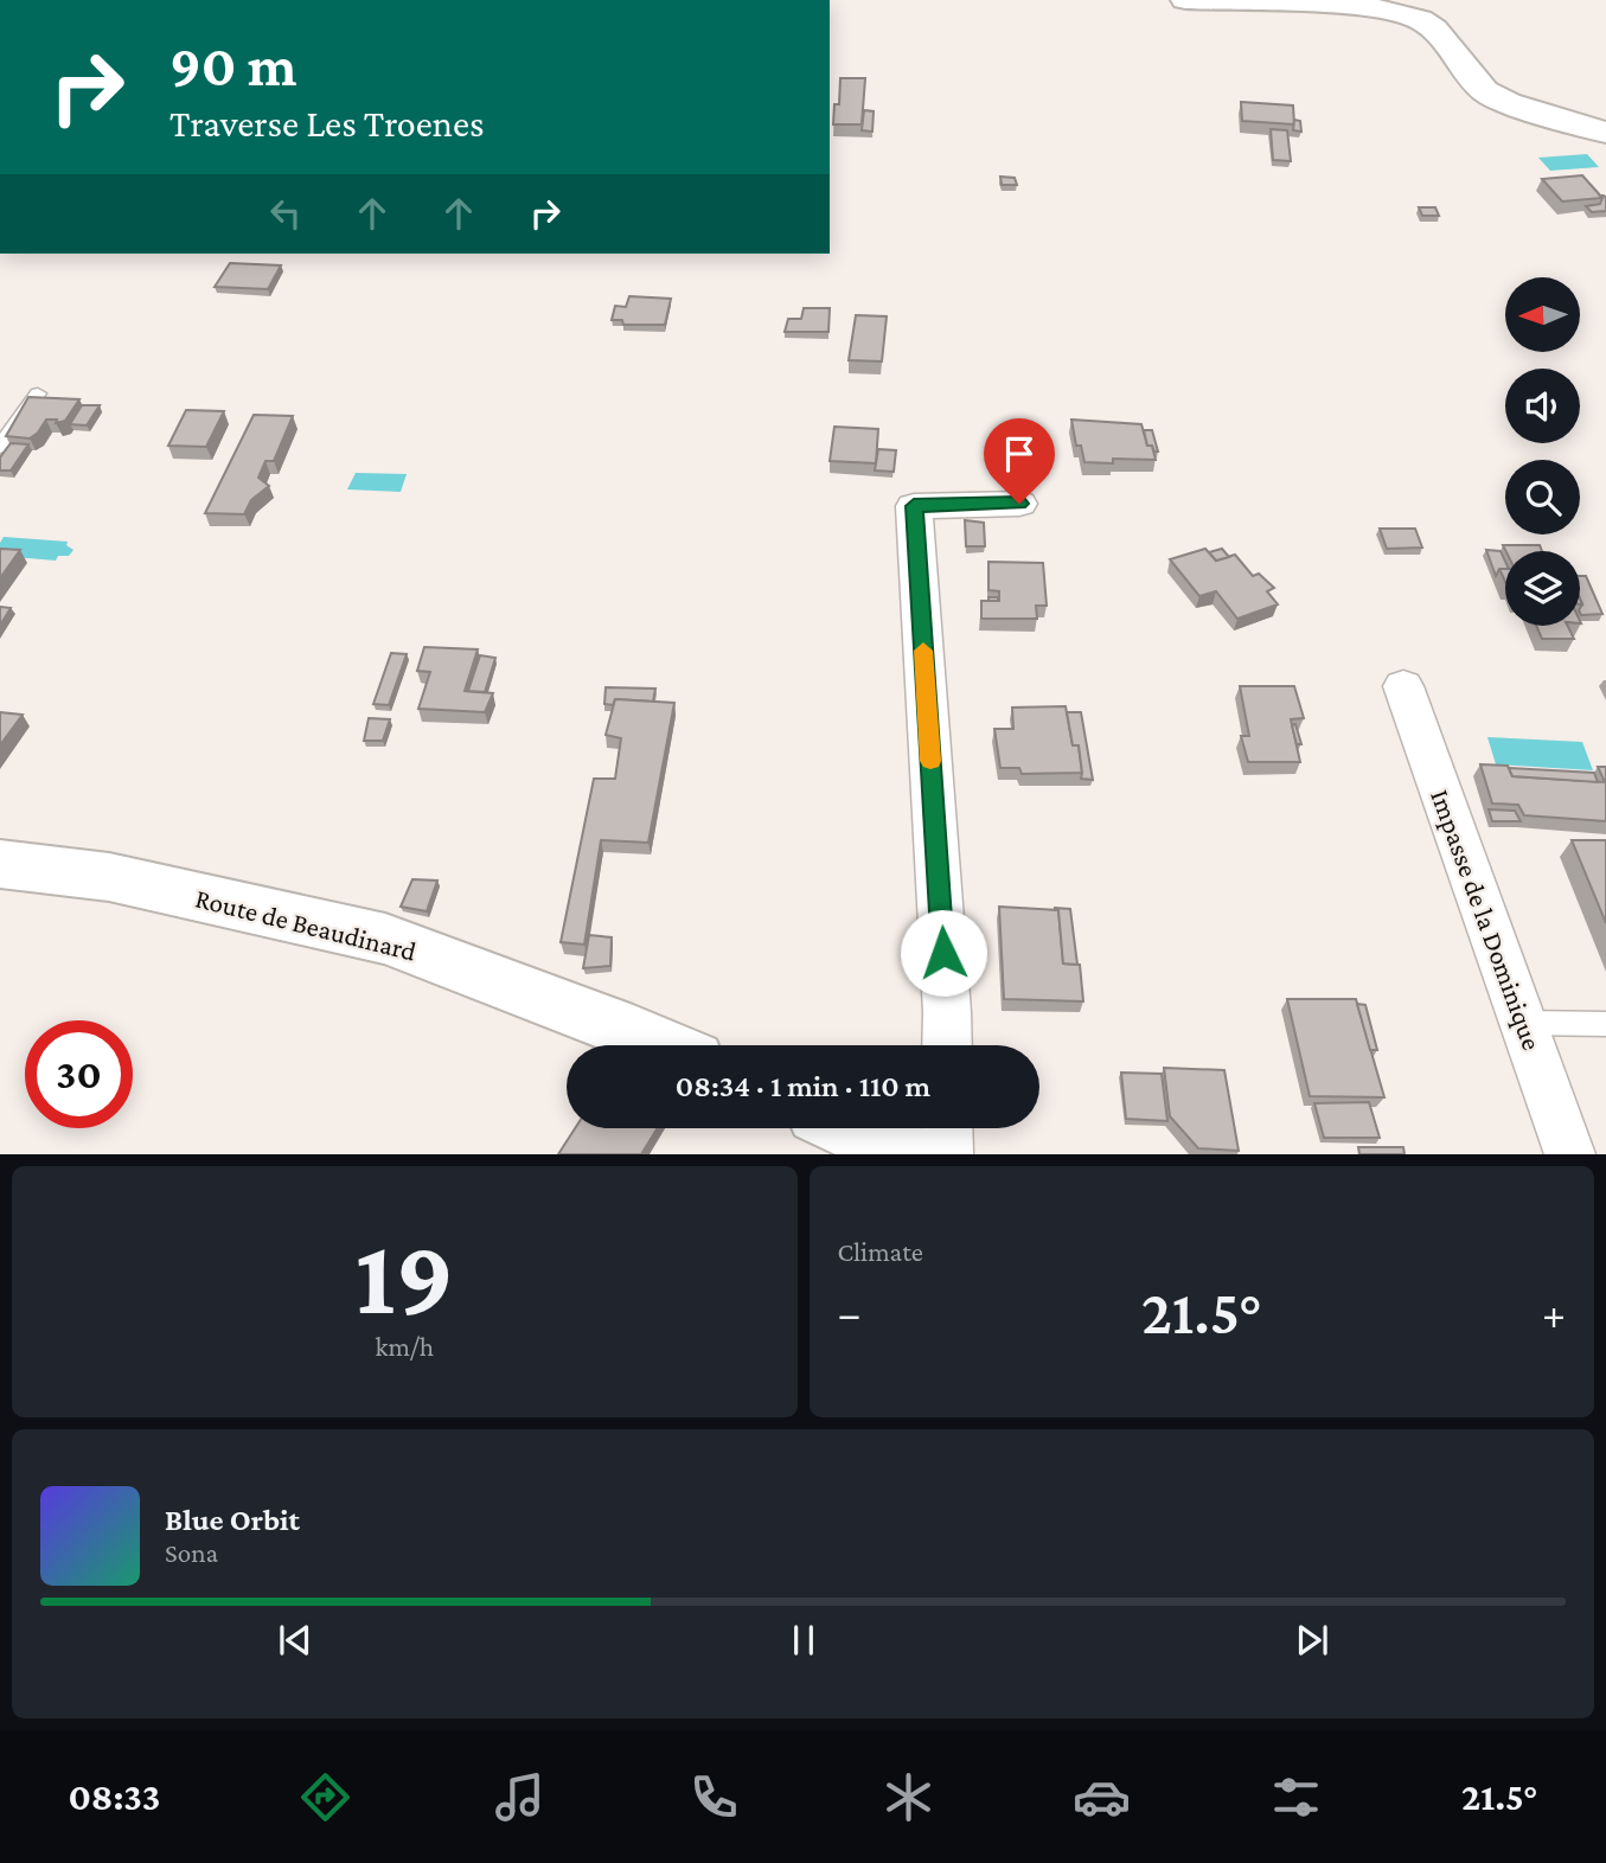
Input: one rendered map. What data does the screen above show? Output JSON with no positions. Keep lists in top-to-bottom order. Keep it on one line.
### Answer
{"streets":{"street":["Impasse de la Dominique","Route de Beaudinard"]},"north":"left","page":{"turn":["90 m","Traverse Les Troenes"],"limit":"30","trip":"08:34 · 1 min · 110 m","tile":[["19","km/h"],"Climate"],"heat":["−","21.5°","+"],"song":["Blue Orbit","Sona"],"tabs":["08:33","21.5°"]}}
